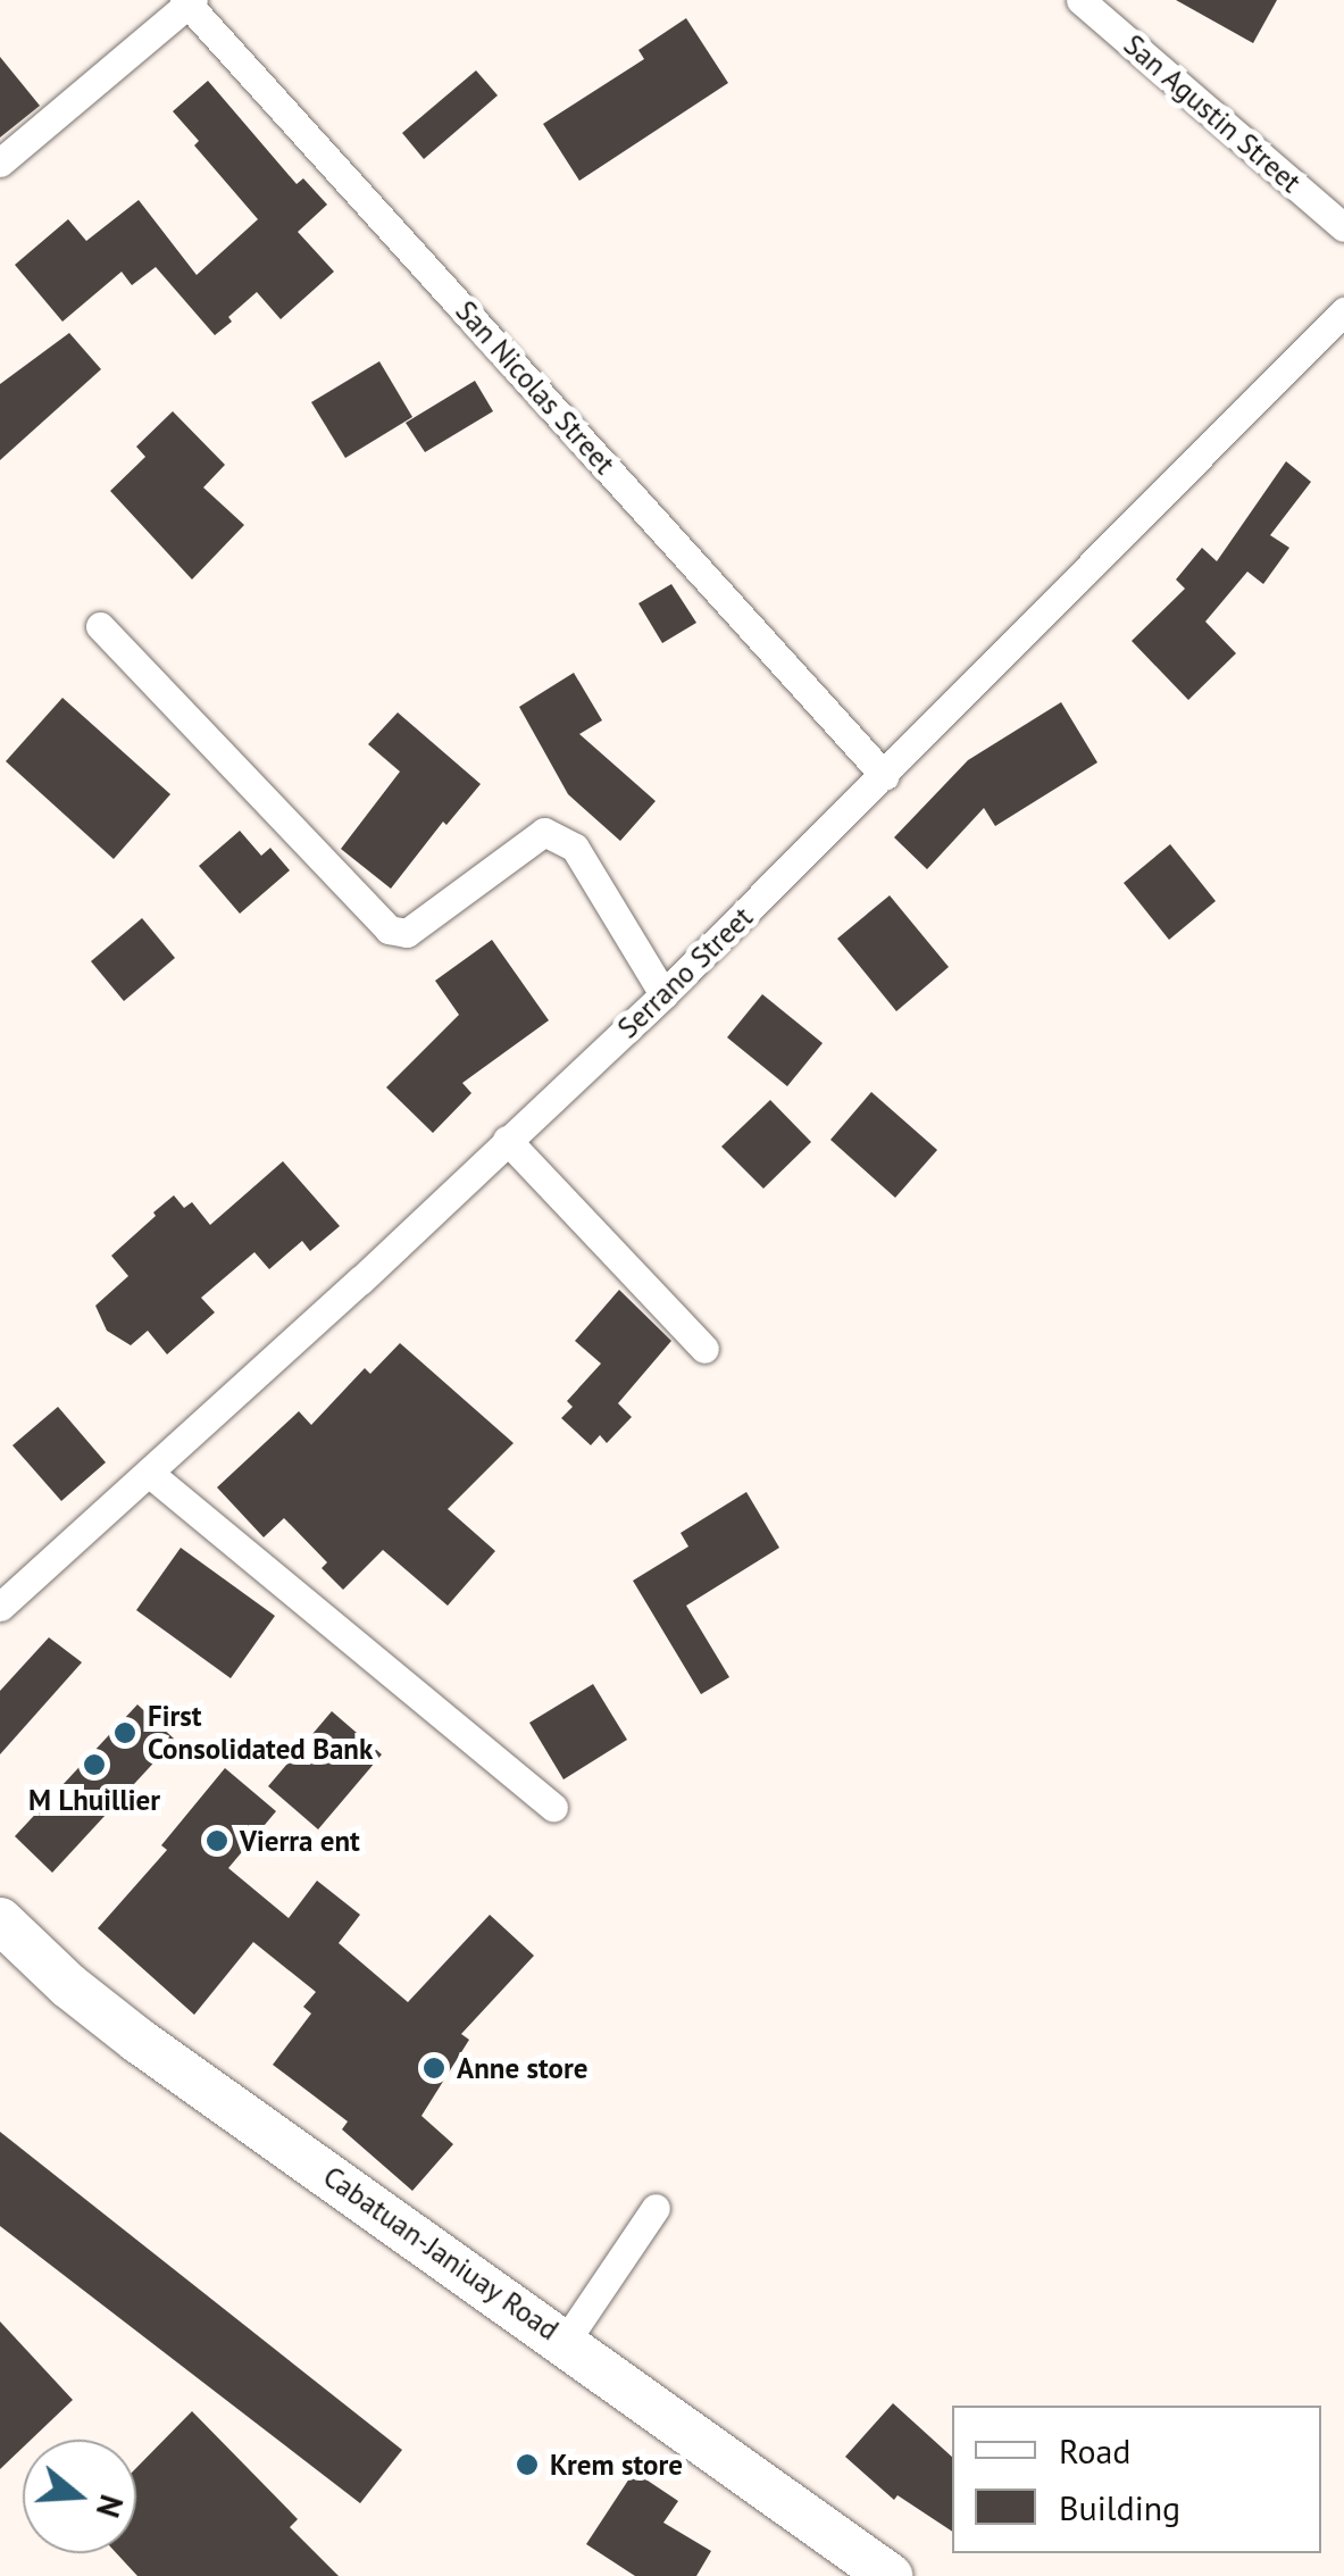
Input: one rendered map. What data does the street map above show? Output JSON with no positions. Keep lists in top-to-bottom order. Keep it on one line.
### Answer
{"streets":{"main road":["Cabatuan-Janiuay Road"],"street":["San Agustin Street","San Nicolas Street","Serrano Street"]},"crossings":[["San Nicolas Street","Serrano Street"]],"places":["First Consolidated Bank","M Lhuillier","Vierra ent","Anne store","Krem store"],"legend":["Road","Building"],"north":"right"}
